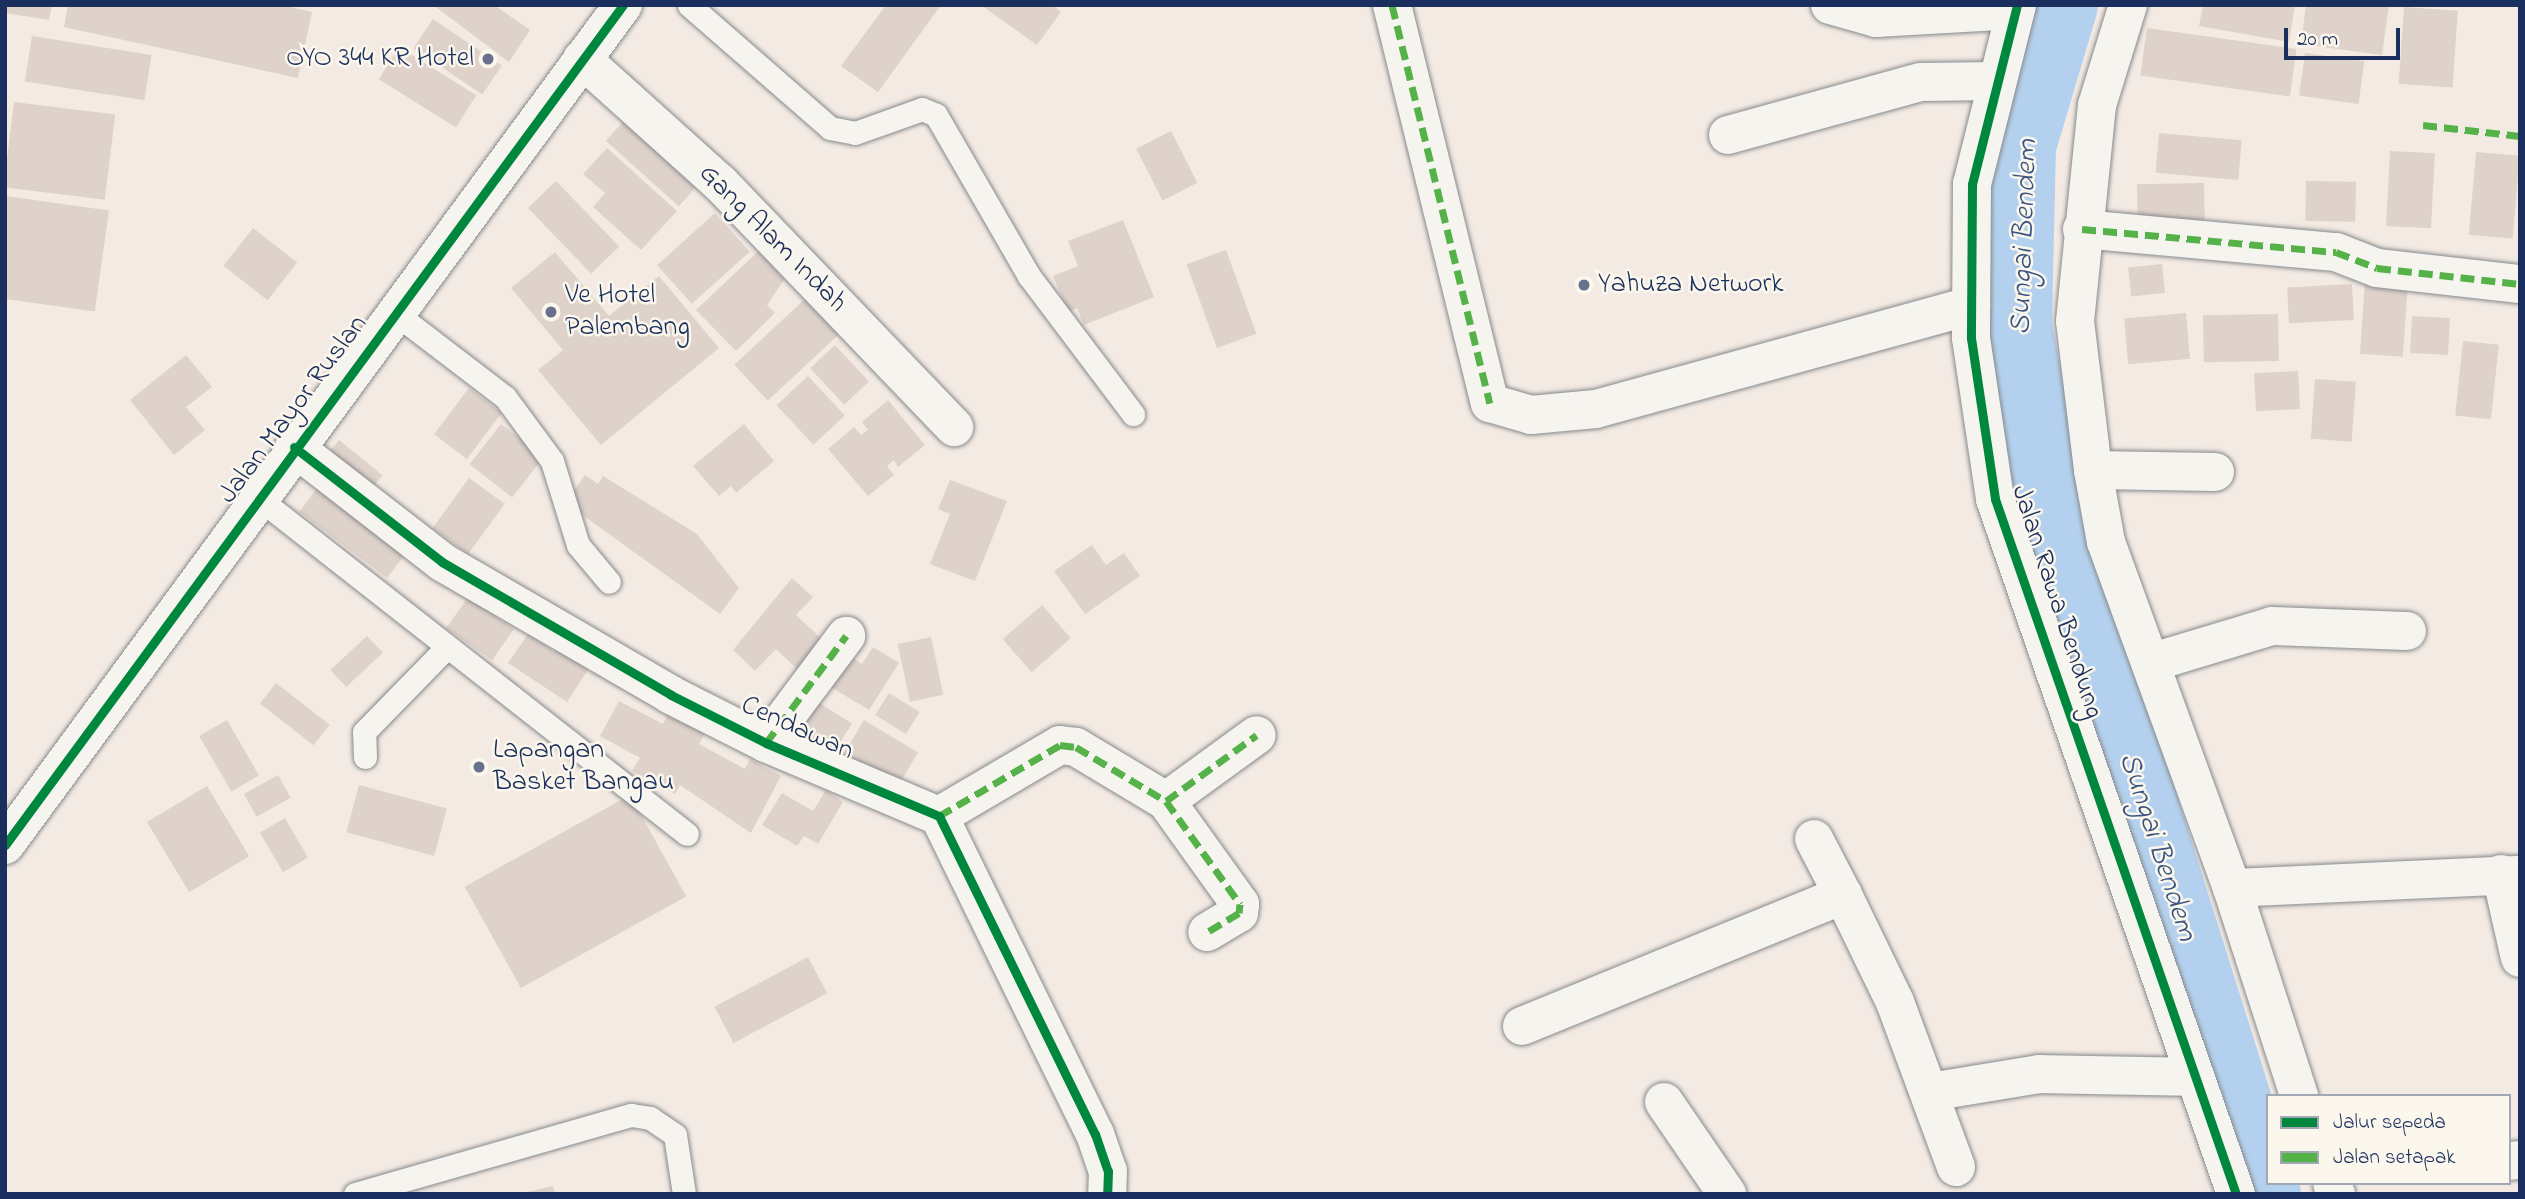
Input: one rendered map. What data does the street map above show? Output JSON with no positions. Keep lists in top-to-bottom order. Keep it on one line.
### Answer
{"streets":{"street":["Gang Alam Indah","Jalan Mayor Ruslan","Jalan Rawa Bendung","Cendawan"]},"crossings":[["Gang Alam Indah","Jalan Mayor Ruslan"],["Jalan Mayor Ruslan","Cendawan"]],"water":["Sungai Bendem"],"places":["OYO 344 KR Hotel","Yahuza Network","Ve Hotel Palembang","Lapangan Basket Bangau"],"legend":["Jalur sepeda","Jalan setapak"],"scale_bar":"20 m"}
